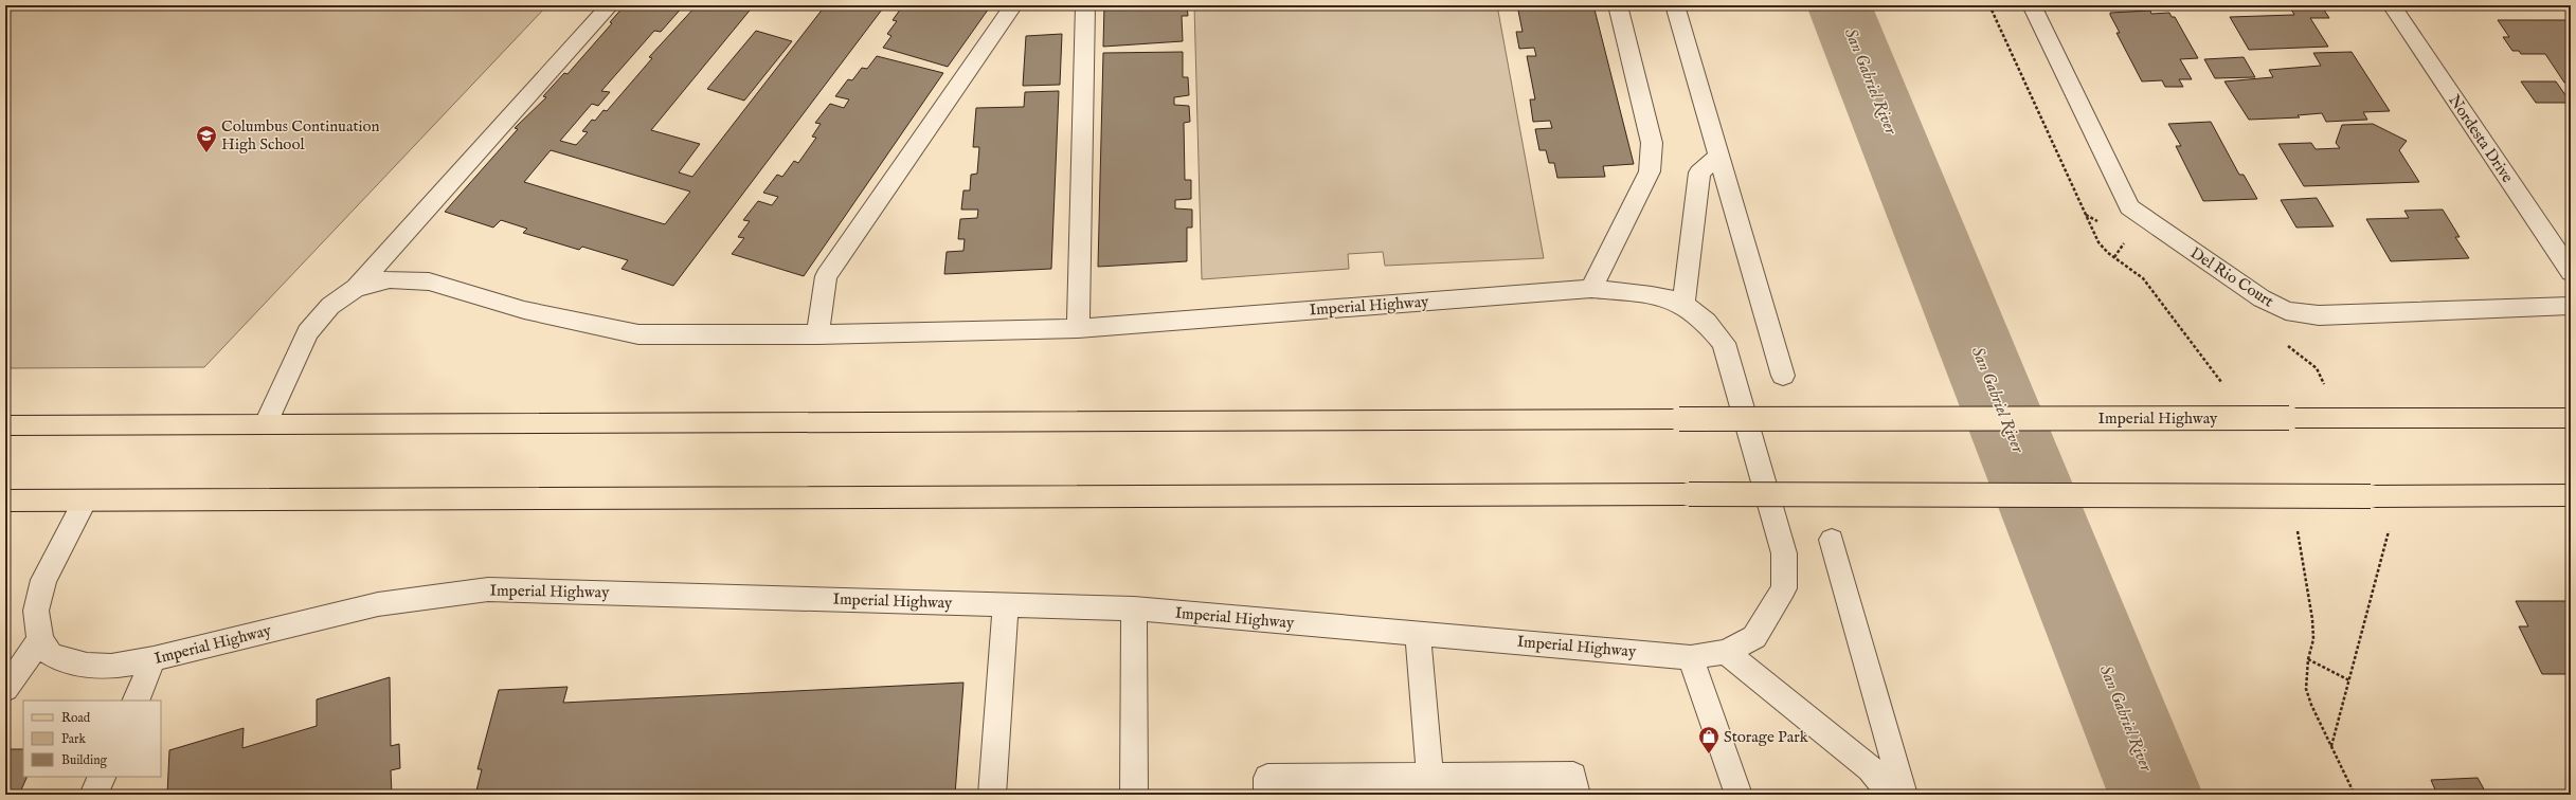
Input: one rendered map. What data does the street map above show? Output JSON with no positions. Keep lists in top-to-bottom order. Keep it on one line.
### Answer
{"streets":{"main road":["Imperial Highway"],"street":["Nordesta Drive","Del Rio Court"]},"water":["San Gabriel River"],"places":{"school or university":["Columbus Continuation High School"],"shop":["Storage Park"]},"legend":["Road","Park","Building"]}
